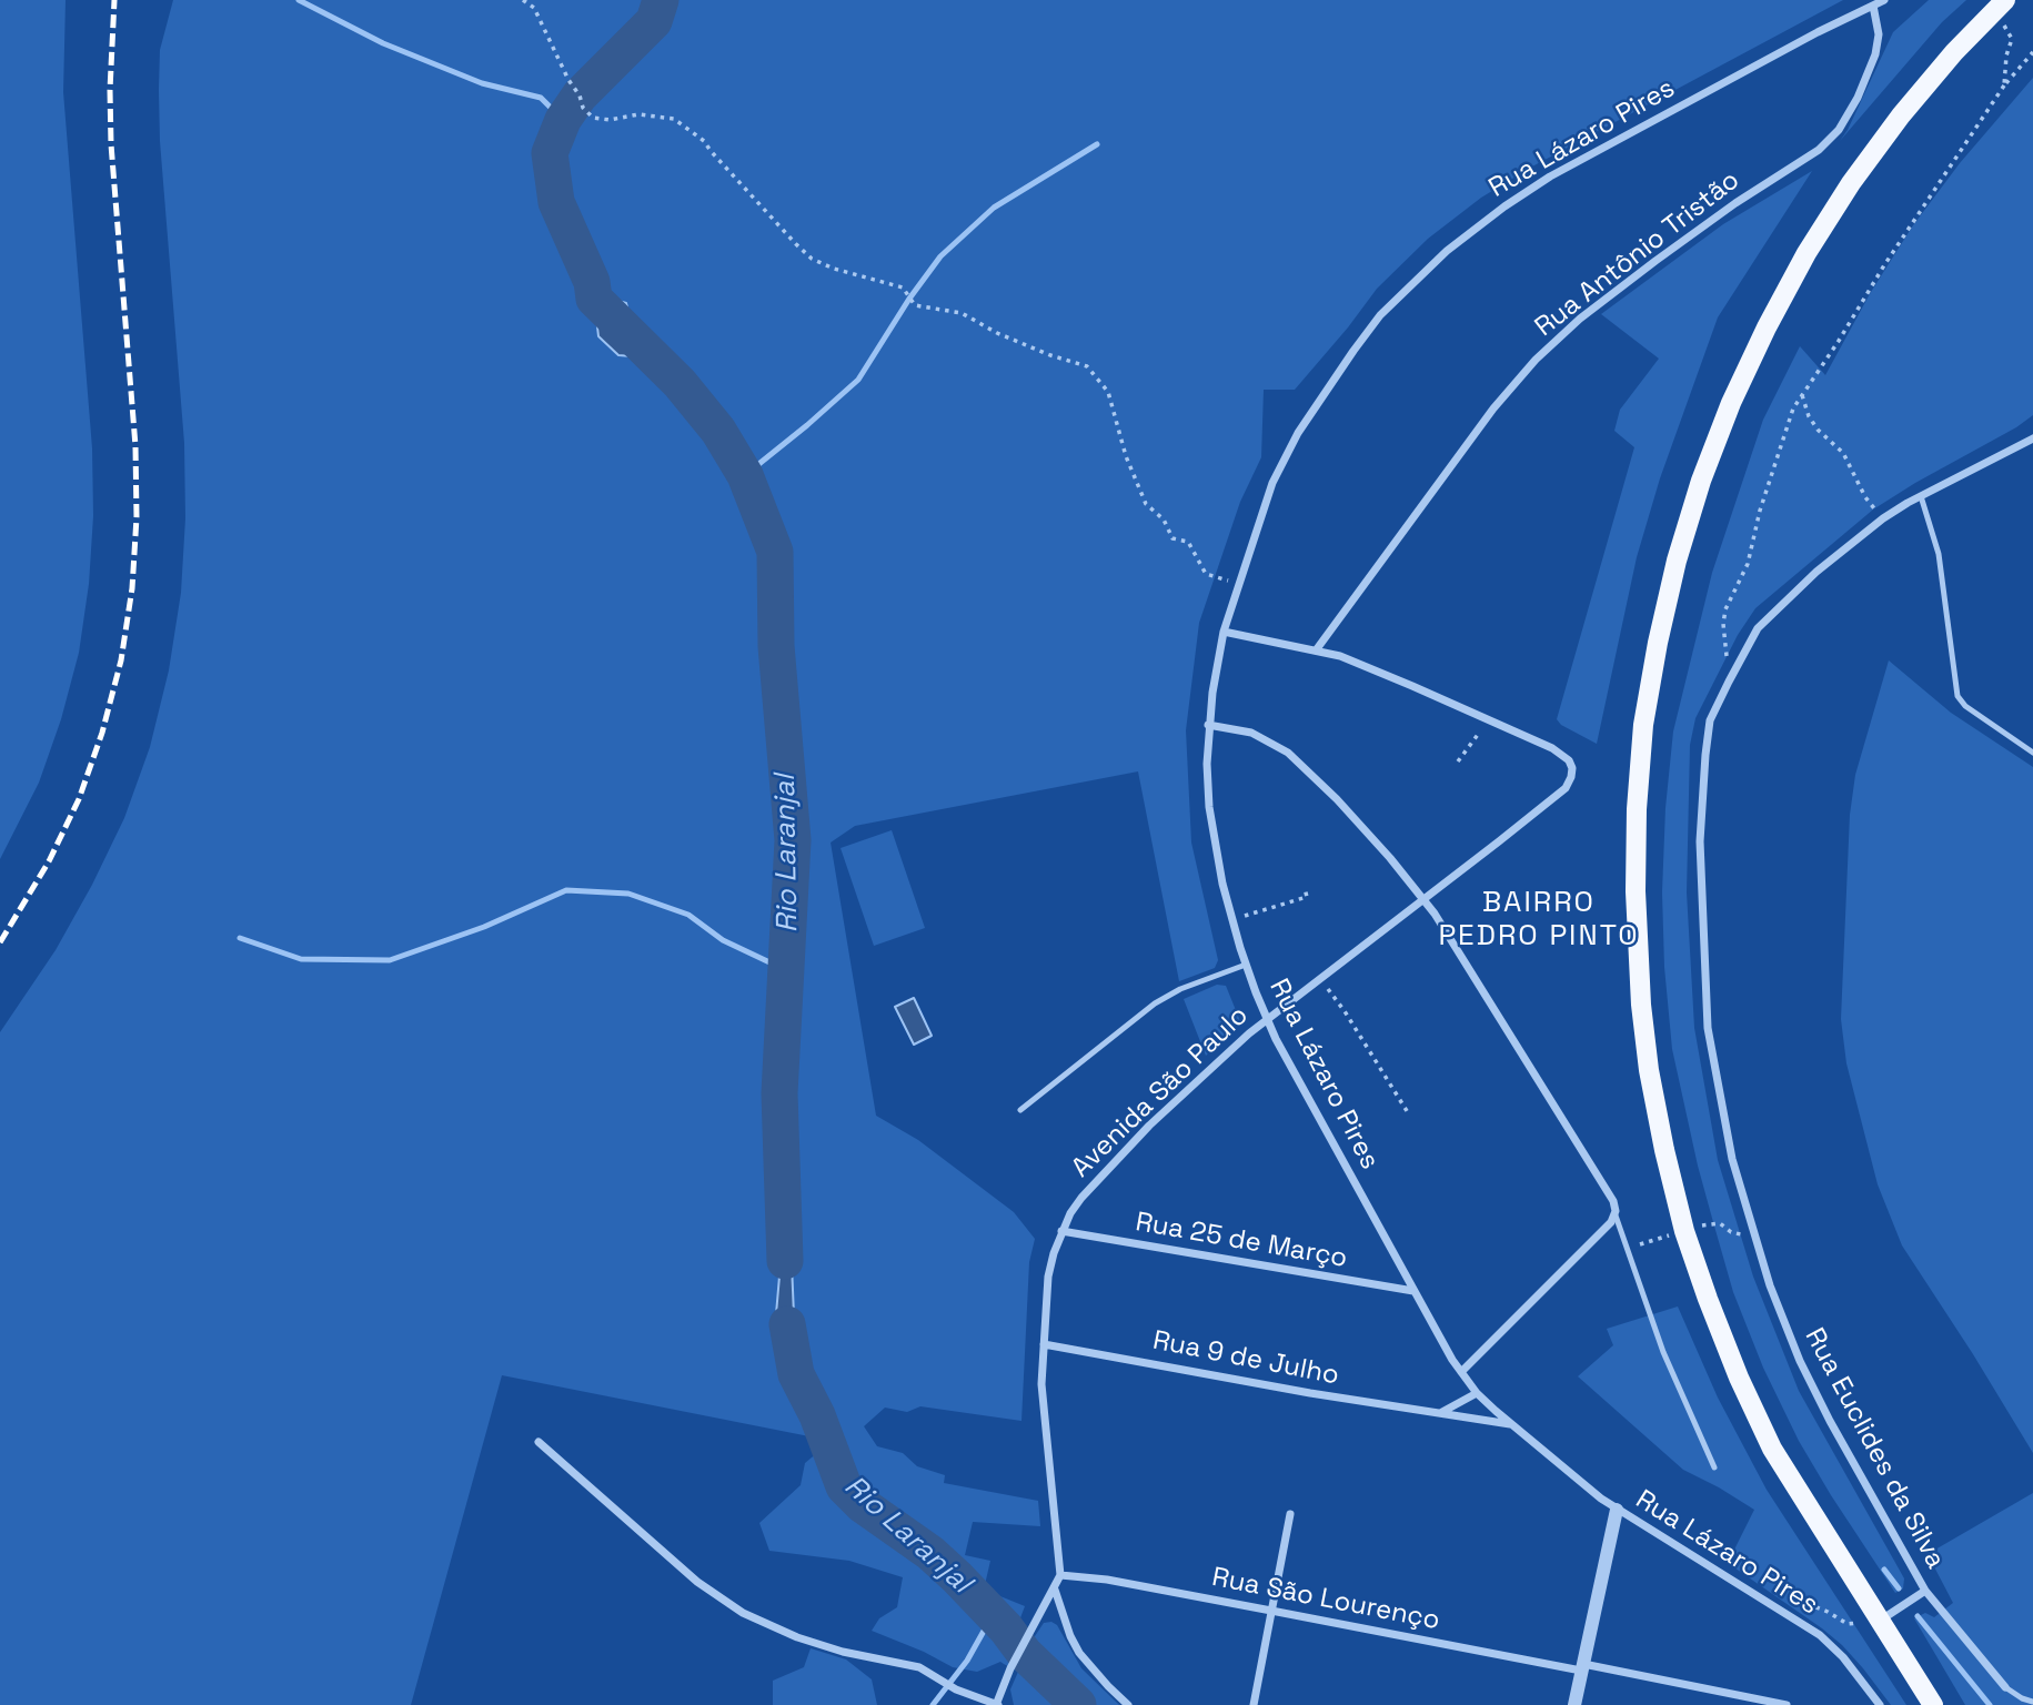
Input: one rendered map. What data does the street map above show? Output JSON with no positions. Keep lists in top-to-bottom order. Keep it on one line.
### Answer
{"streets":{"street":["Rua Lázaro Pires","Rua Antônio Tristão","Avenida São Paulo","Rua 25 de Março","Rua 9 de Julho","Rua Euclides da Silva","Rua São Lourenço"]},"crossings":[["Rua Lázaro Pires","Rua Antônio Tristão"],["Rua Lázaro Pires","Avenida São Paulo"],["Rua Lázaro Pires","Rua 25 de Março"],["Rua Lázaro Pires","Rua 9 de Julho"],["Avenida São Paulo","Rua 25 de Março"],["Avenida São Paulo","Rua 9 de Julho"],["Avenida São Paulo","Rua São Lourenço"]],"districts":["BAIRRO PEDRO PINTO"],"water":["Rio Laranjal"]}
